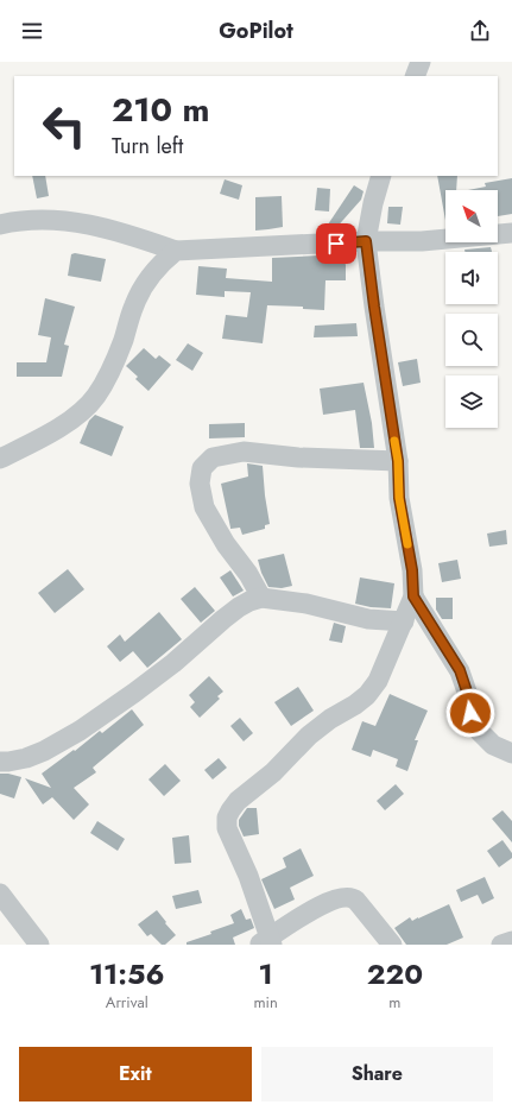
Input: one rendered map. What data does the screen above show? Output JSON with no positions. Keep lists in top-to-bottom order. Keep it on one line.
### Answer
{"north":"top left","page":{"header":"GoPilot","turn":["210 m","Turn left"],"eta":["11:56","Arrival","1","min","220","m"],"buttons":["Exit","Share"]}}
